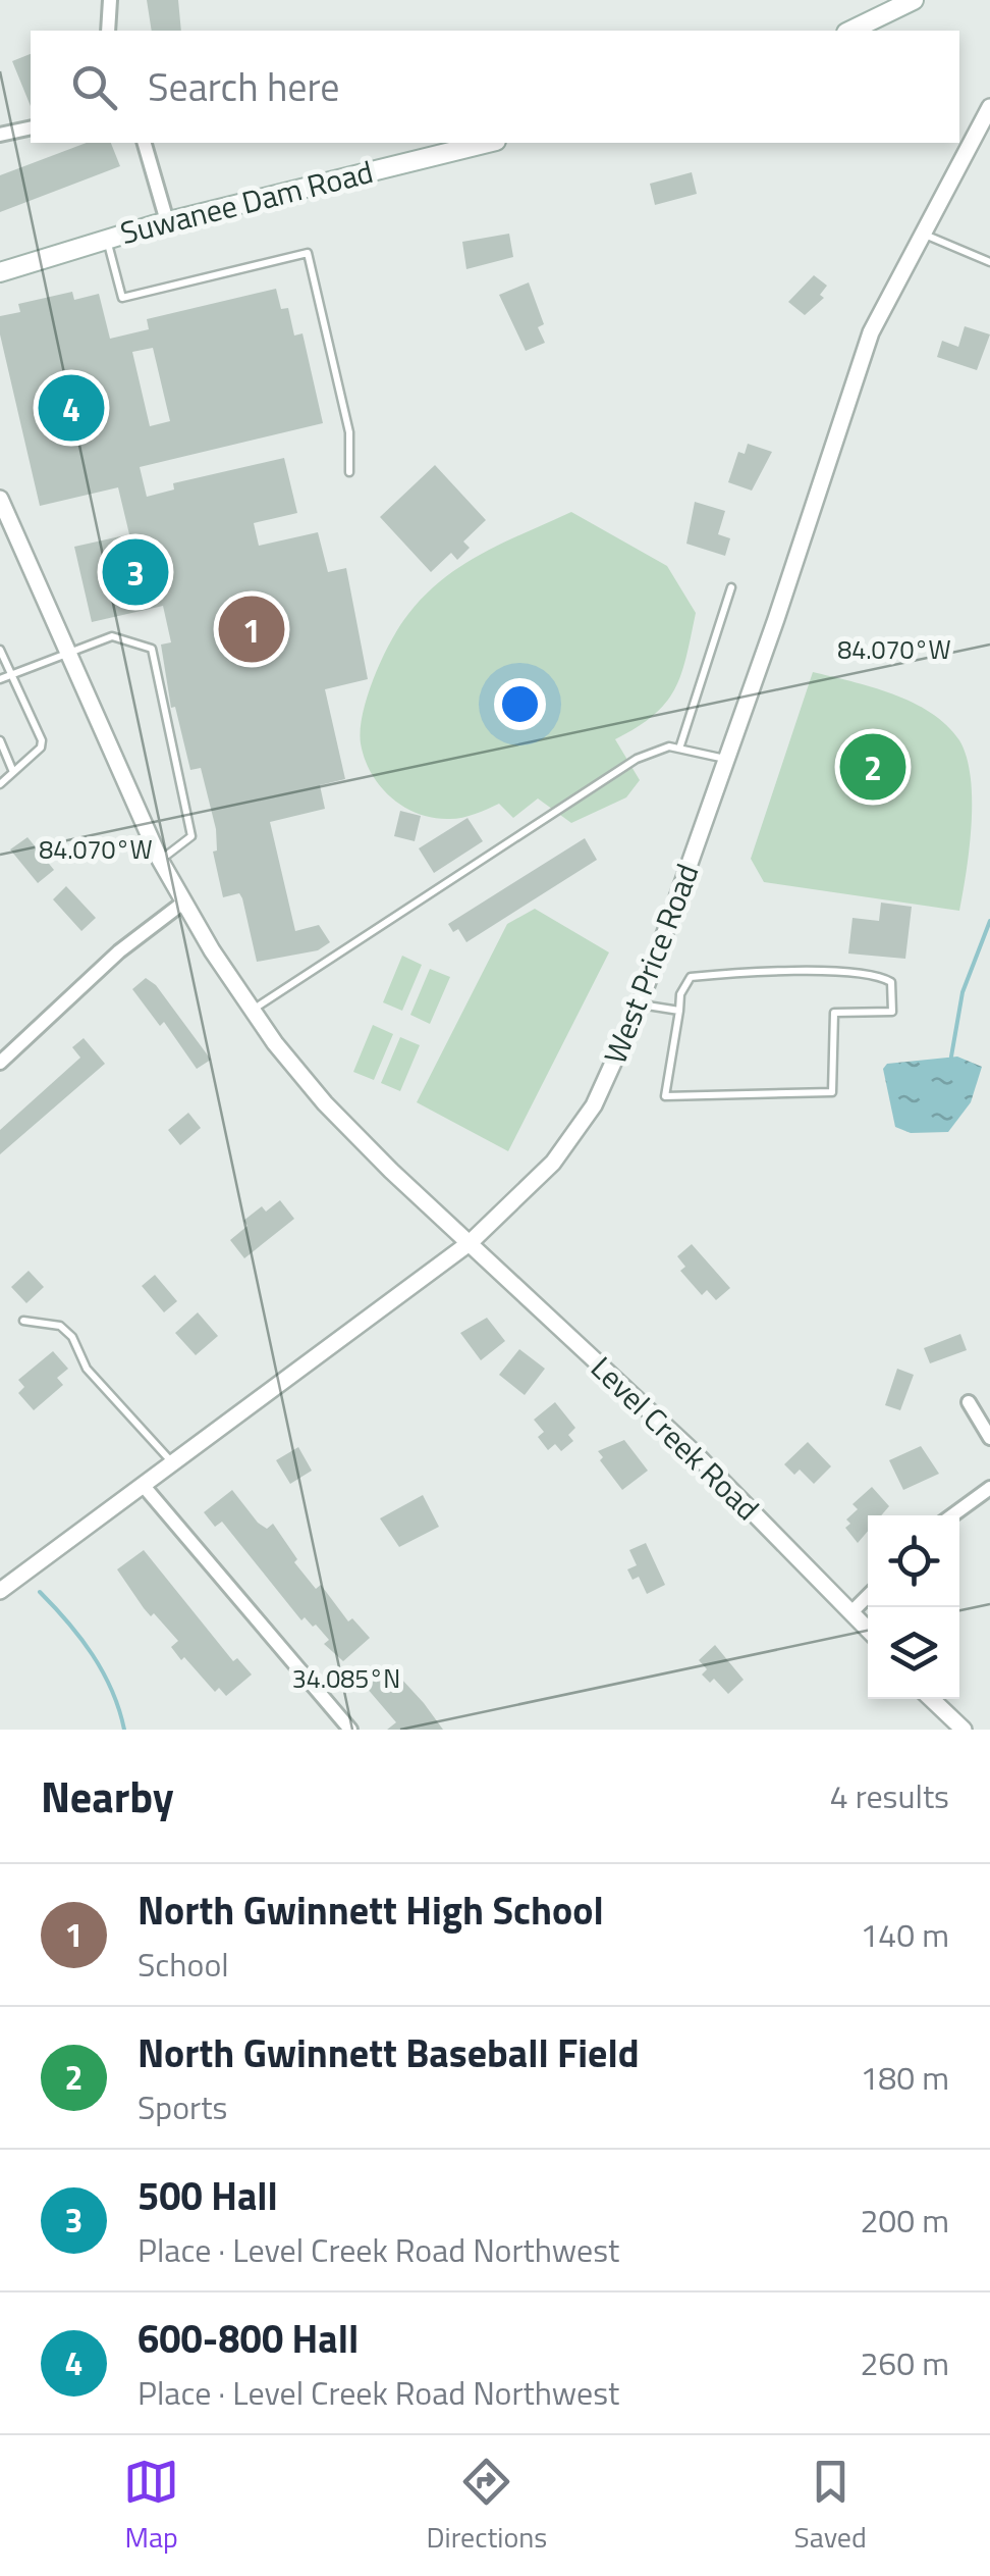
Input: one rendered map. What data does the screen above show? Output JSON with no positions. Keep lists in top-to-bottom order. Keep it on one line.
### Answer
{"streets":{"main road":["Suwanee Dam Road"],"street":["West Price Road","Level Creek Road"]},"crossings":[["West Price Road","Level Creek Road"]],"page":{"search":"Search here","pins":["4","3","1","2"],"heading":["Nearby","4 results"],"list":[{"mark":"1","name":"North Gwinnett High School","note":"School","value":"140 m"},{"mark":"2","name":"North Gwinnett Baseball Field","note":"Sports","value":"180 m"},{"mark":"3","name":"500 Hall","note":"Place · Level Creek Road Northwest","value":"200 m"},{"mark":"4","name":"600-800 Hall","note":"Place · Level Creek Road Northwest","value":"260 m"}],"nav":["Map","Directions","Saved"]},"coordinates":["84.070°W","34.085°N"]}
